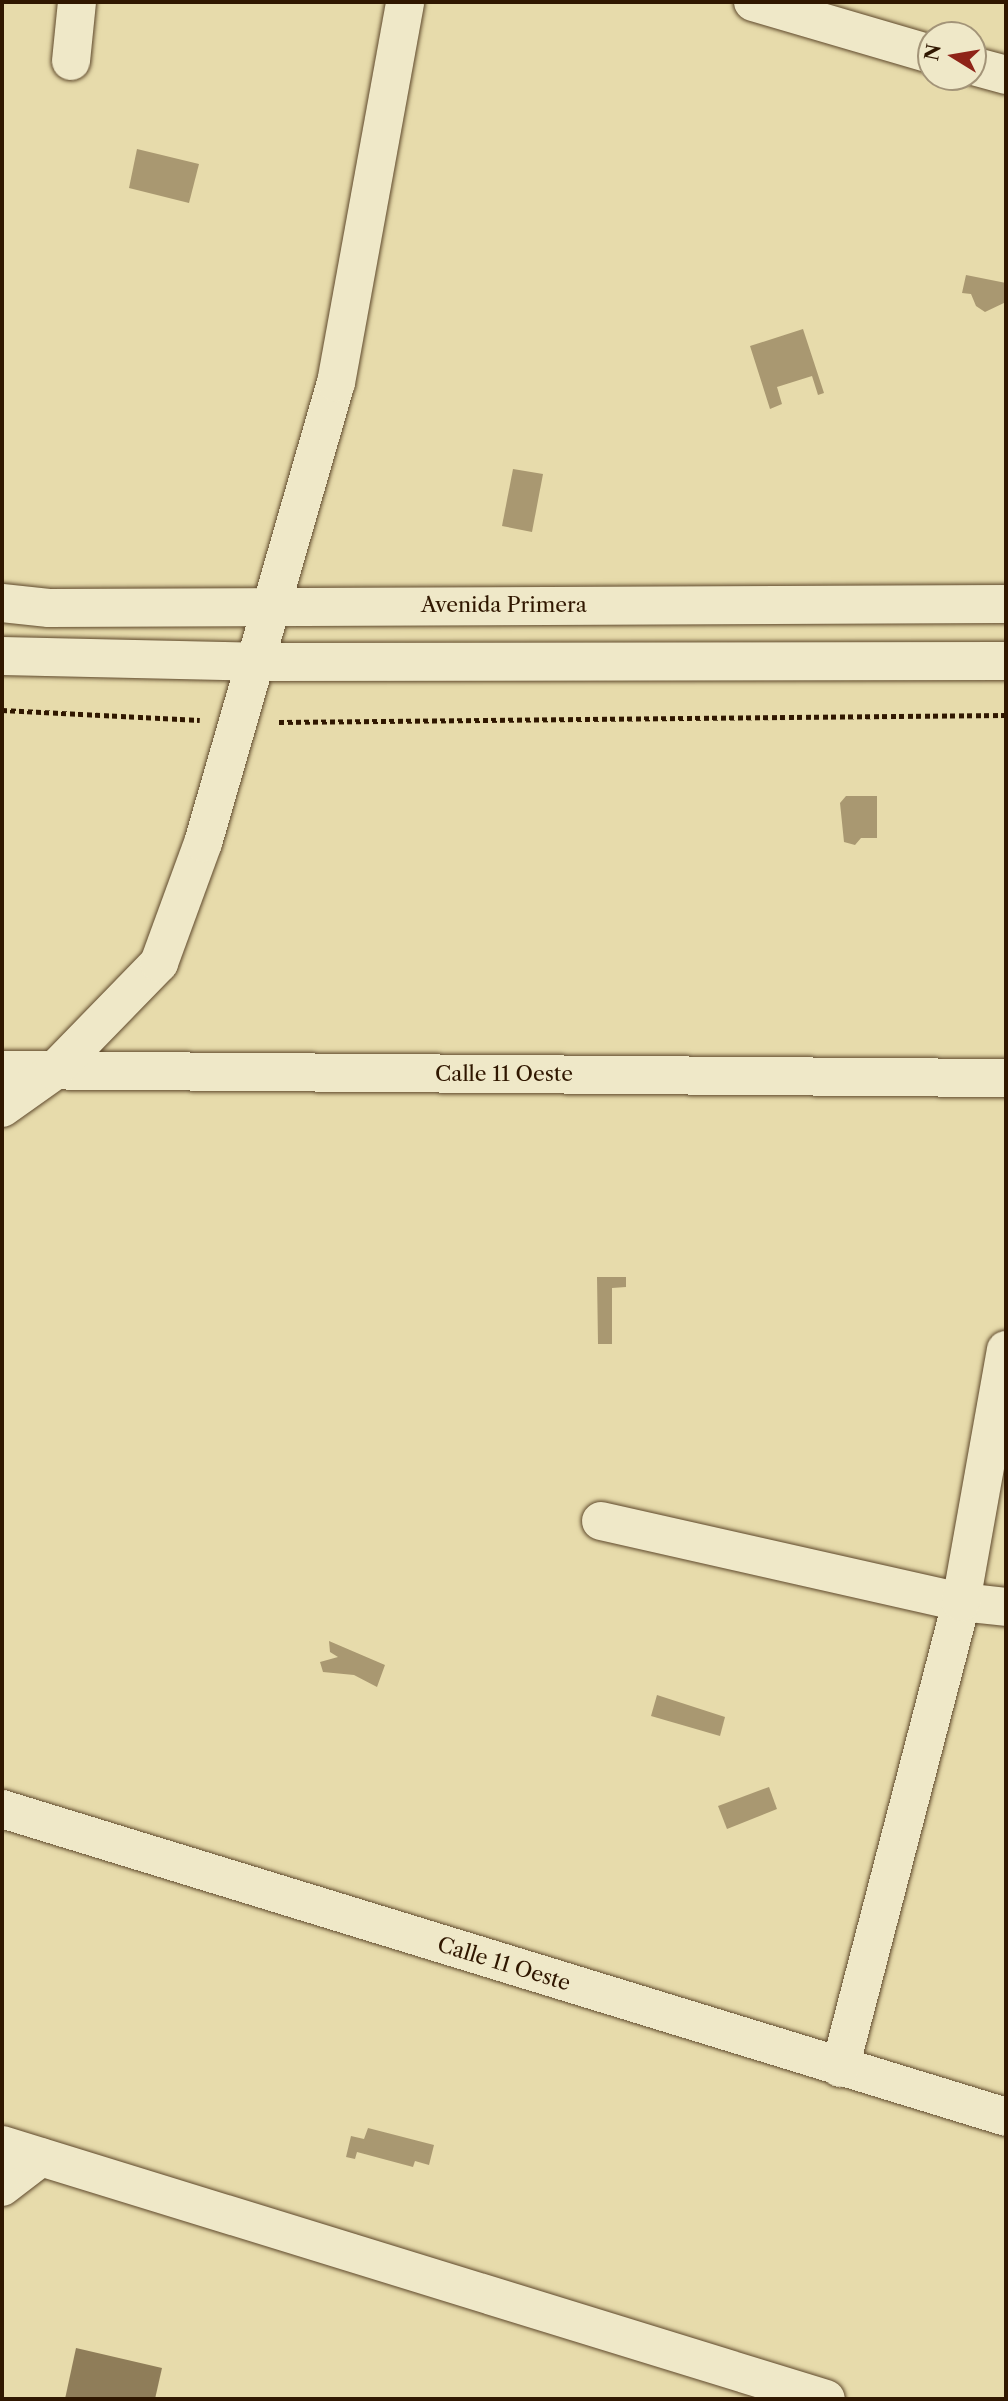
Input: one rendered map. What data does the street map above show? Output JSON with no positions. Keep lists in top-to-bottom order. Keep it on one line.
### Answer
{"streets":{"street":["Avenida Primera","Calle 11 Oeste"]},"north":"left"}
